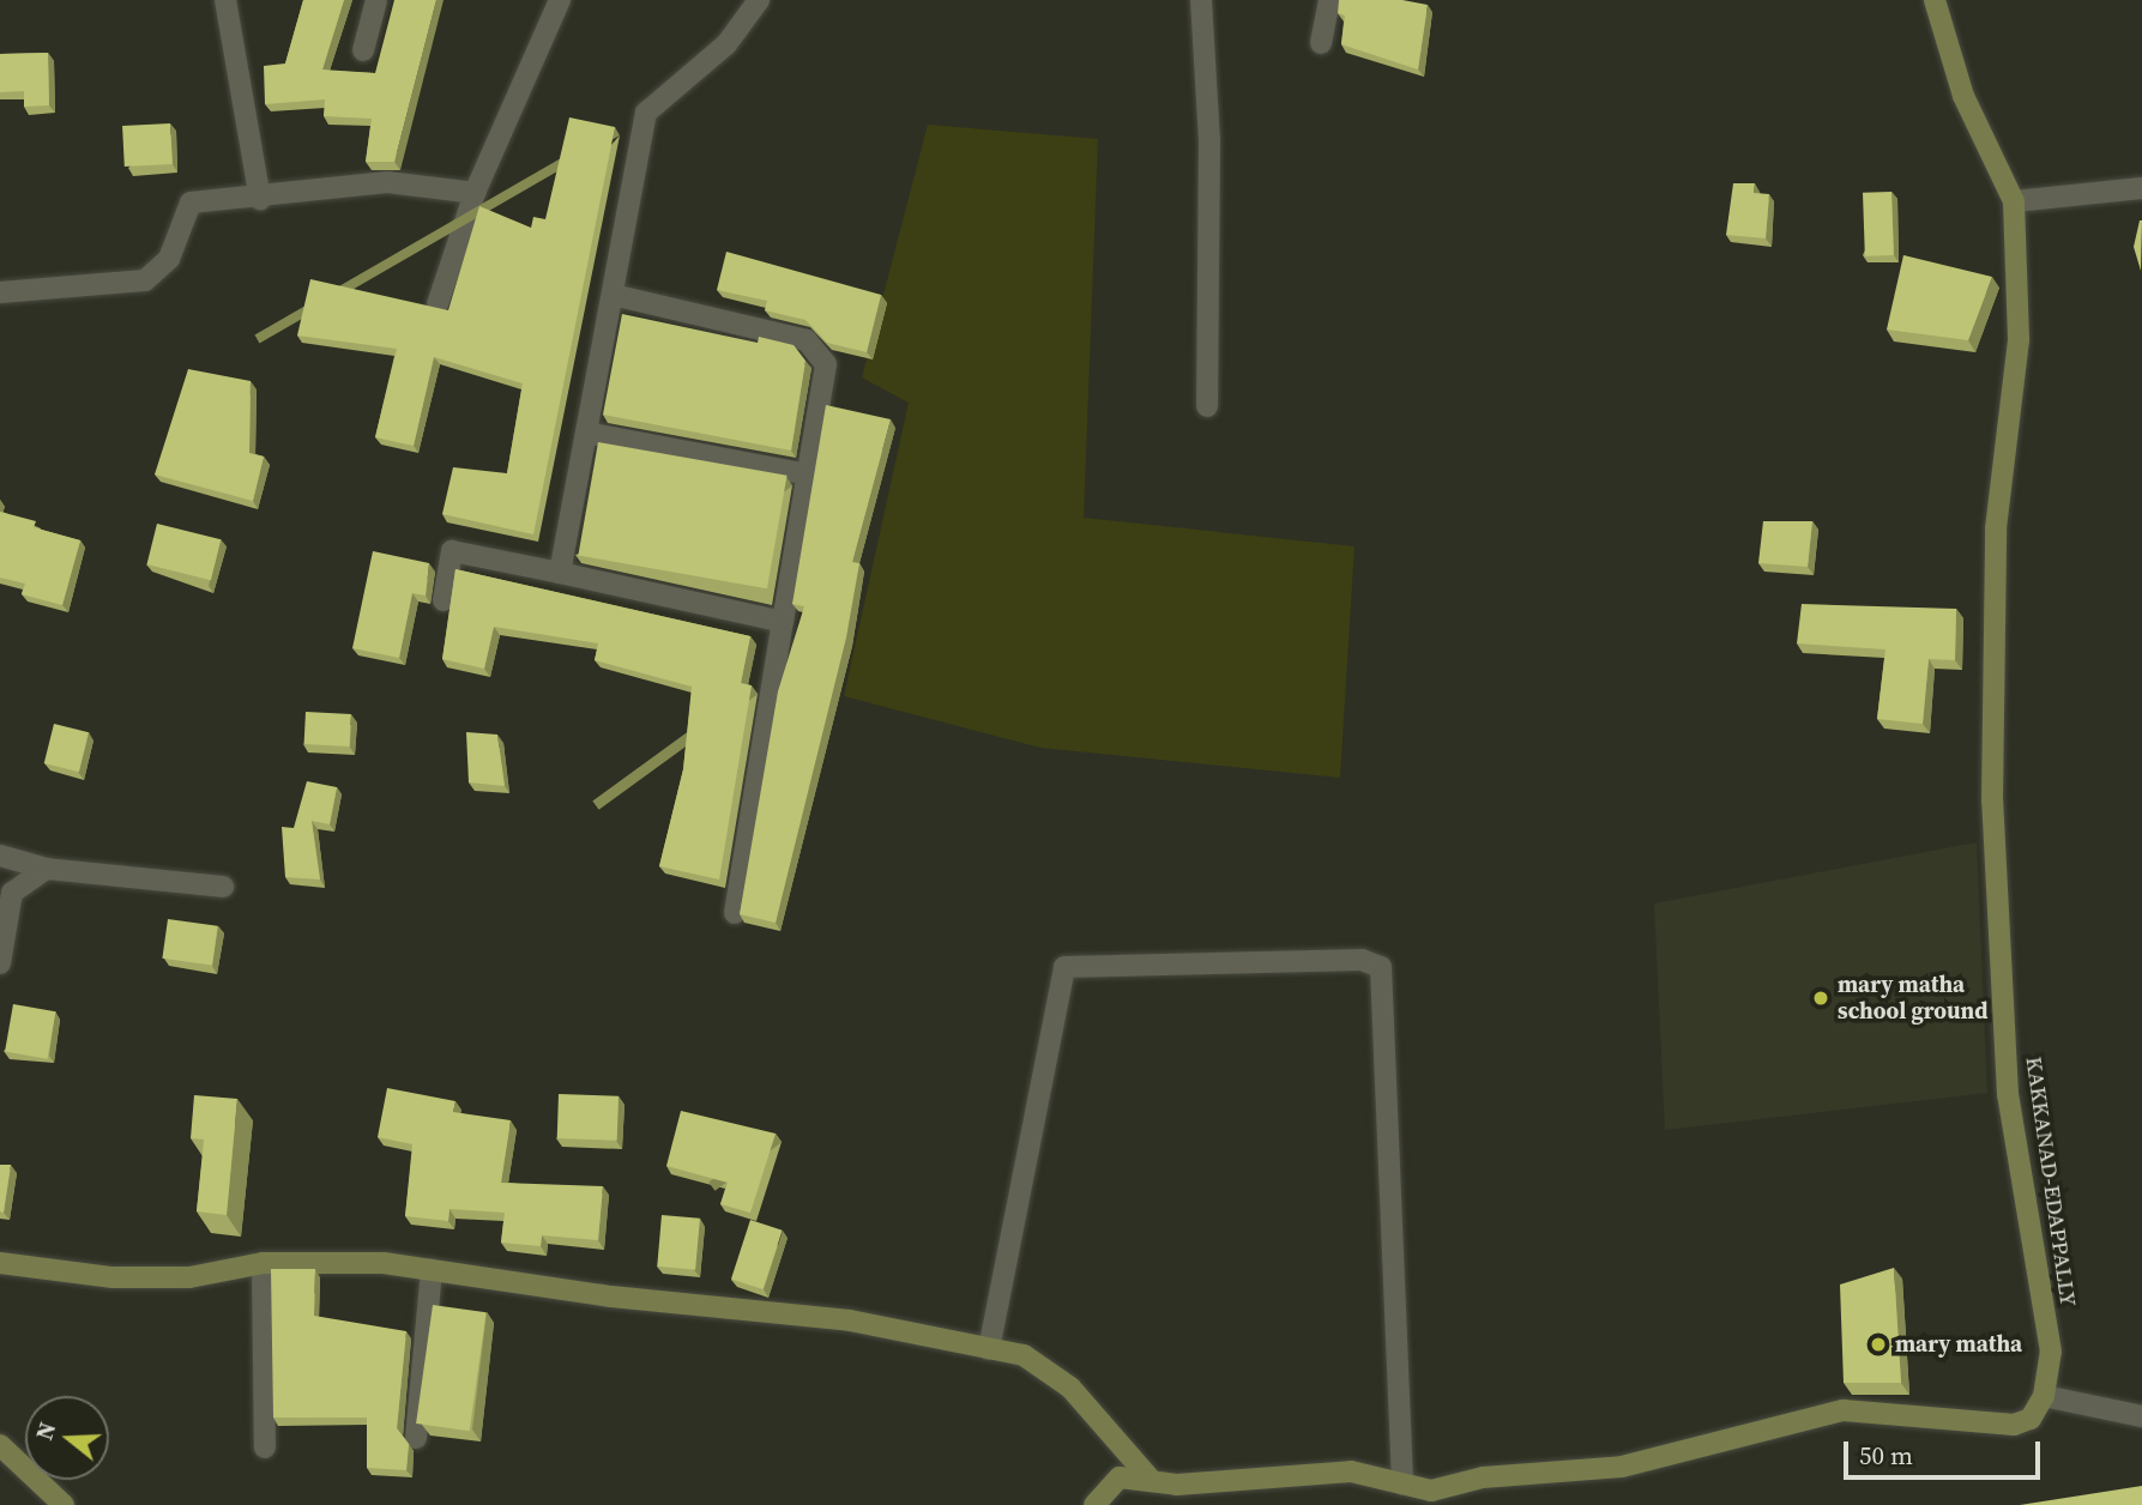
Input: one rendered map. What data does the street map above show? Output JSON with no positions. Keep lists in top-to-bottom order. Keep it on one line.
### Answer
{"streets":{"street":["KAKKANAD-EDAPPALLY"]},"places":["mary matha school ground","mary matha"],"scale_bar":"50 m","north":"left"}
